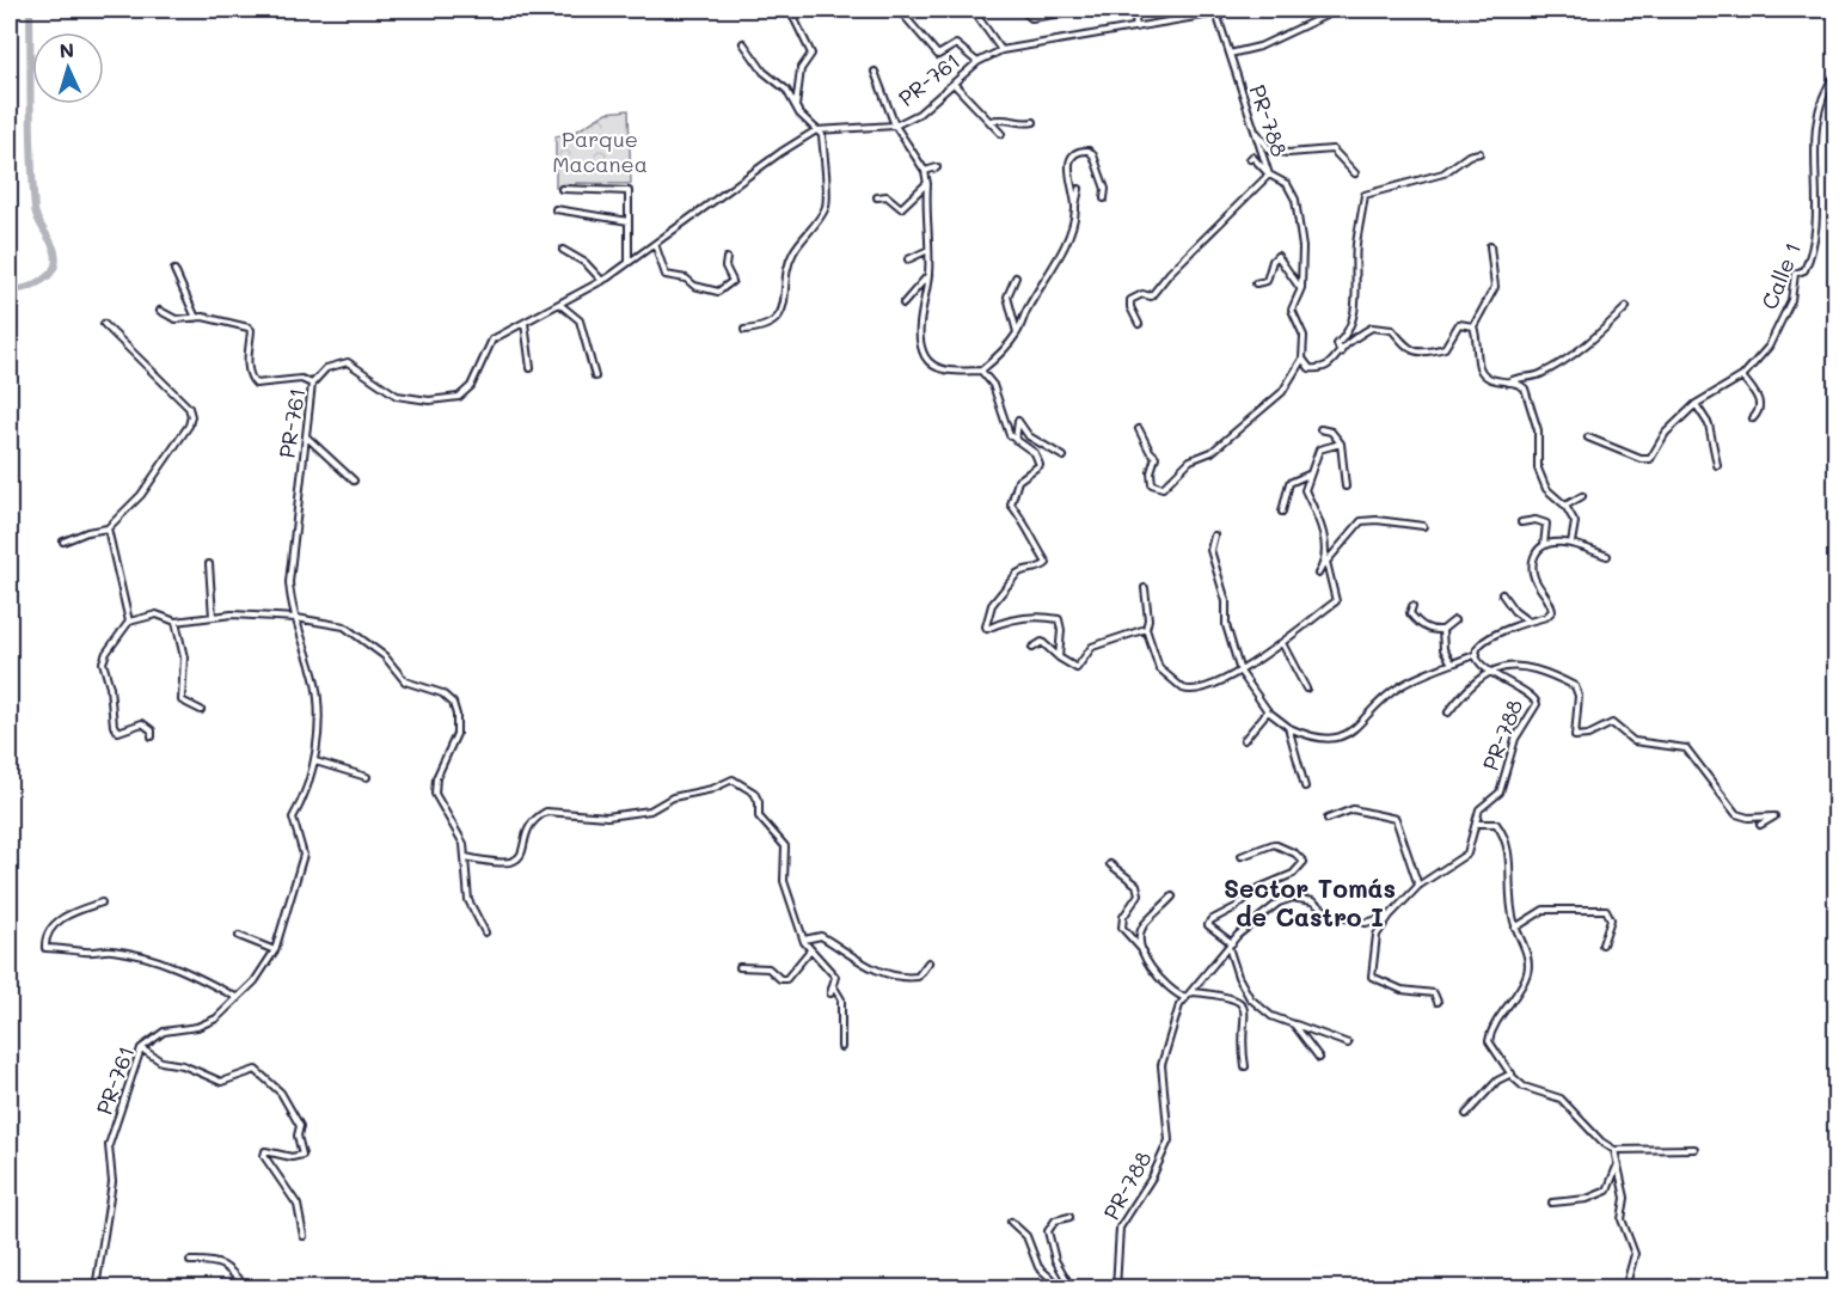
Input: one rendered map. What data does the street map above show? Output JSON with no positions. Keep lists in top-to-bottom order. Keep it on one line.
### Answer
{"streets":{"street":["PR-761","PR-788","Calle 1"]},"crossings":[["PR-761","PR-788"]],"districts":["Sector Tomás de Castro I"],"parks":["Parque Macanea"],"north":"top"}
